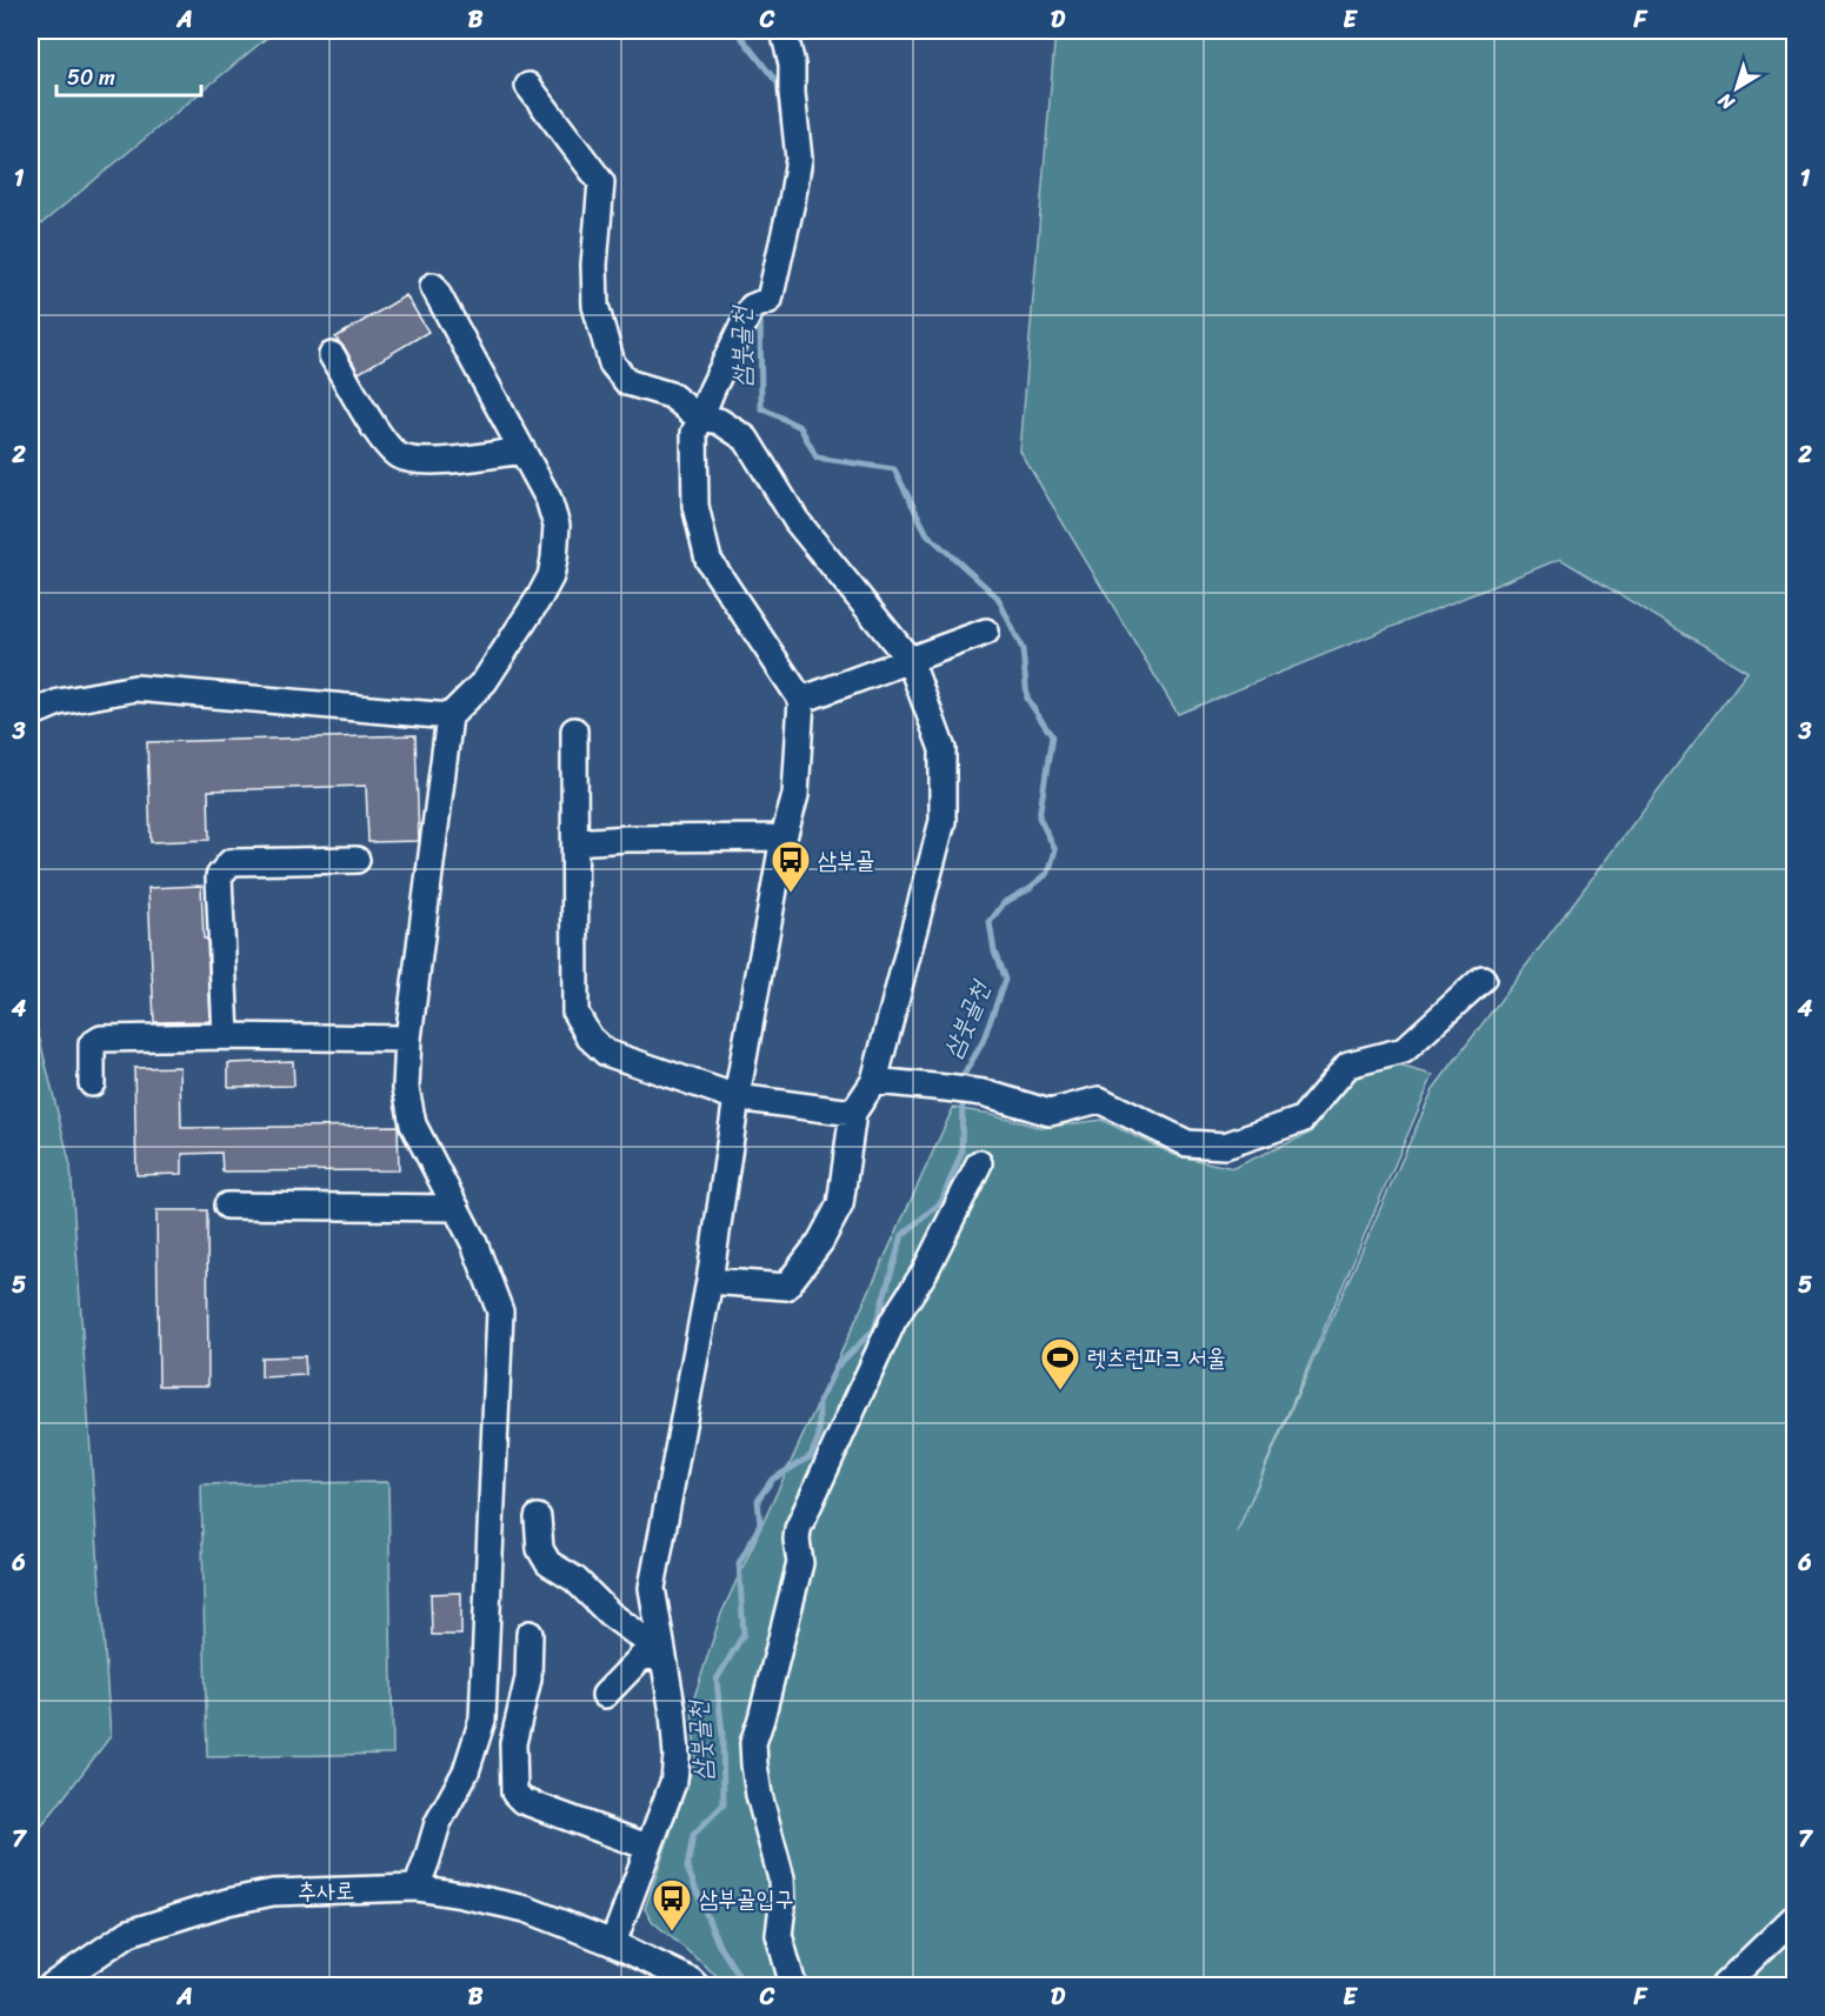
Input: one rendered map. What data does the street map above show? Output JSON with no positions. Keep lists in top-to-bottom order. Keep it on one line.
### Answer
{"streets":{"street":["추사로"]},"water":["삼붓골천"],"places":{"bus stop":["삼부골","삼부골입구"],"sports":["렛츠런파크 서울"]},"scale_bar":"50 m","north":"bottom left","grid":{"columns":["A","B","C","D","E","F"],"rows":["1","2","3","4","5","6","7"]}}
